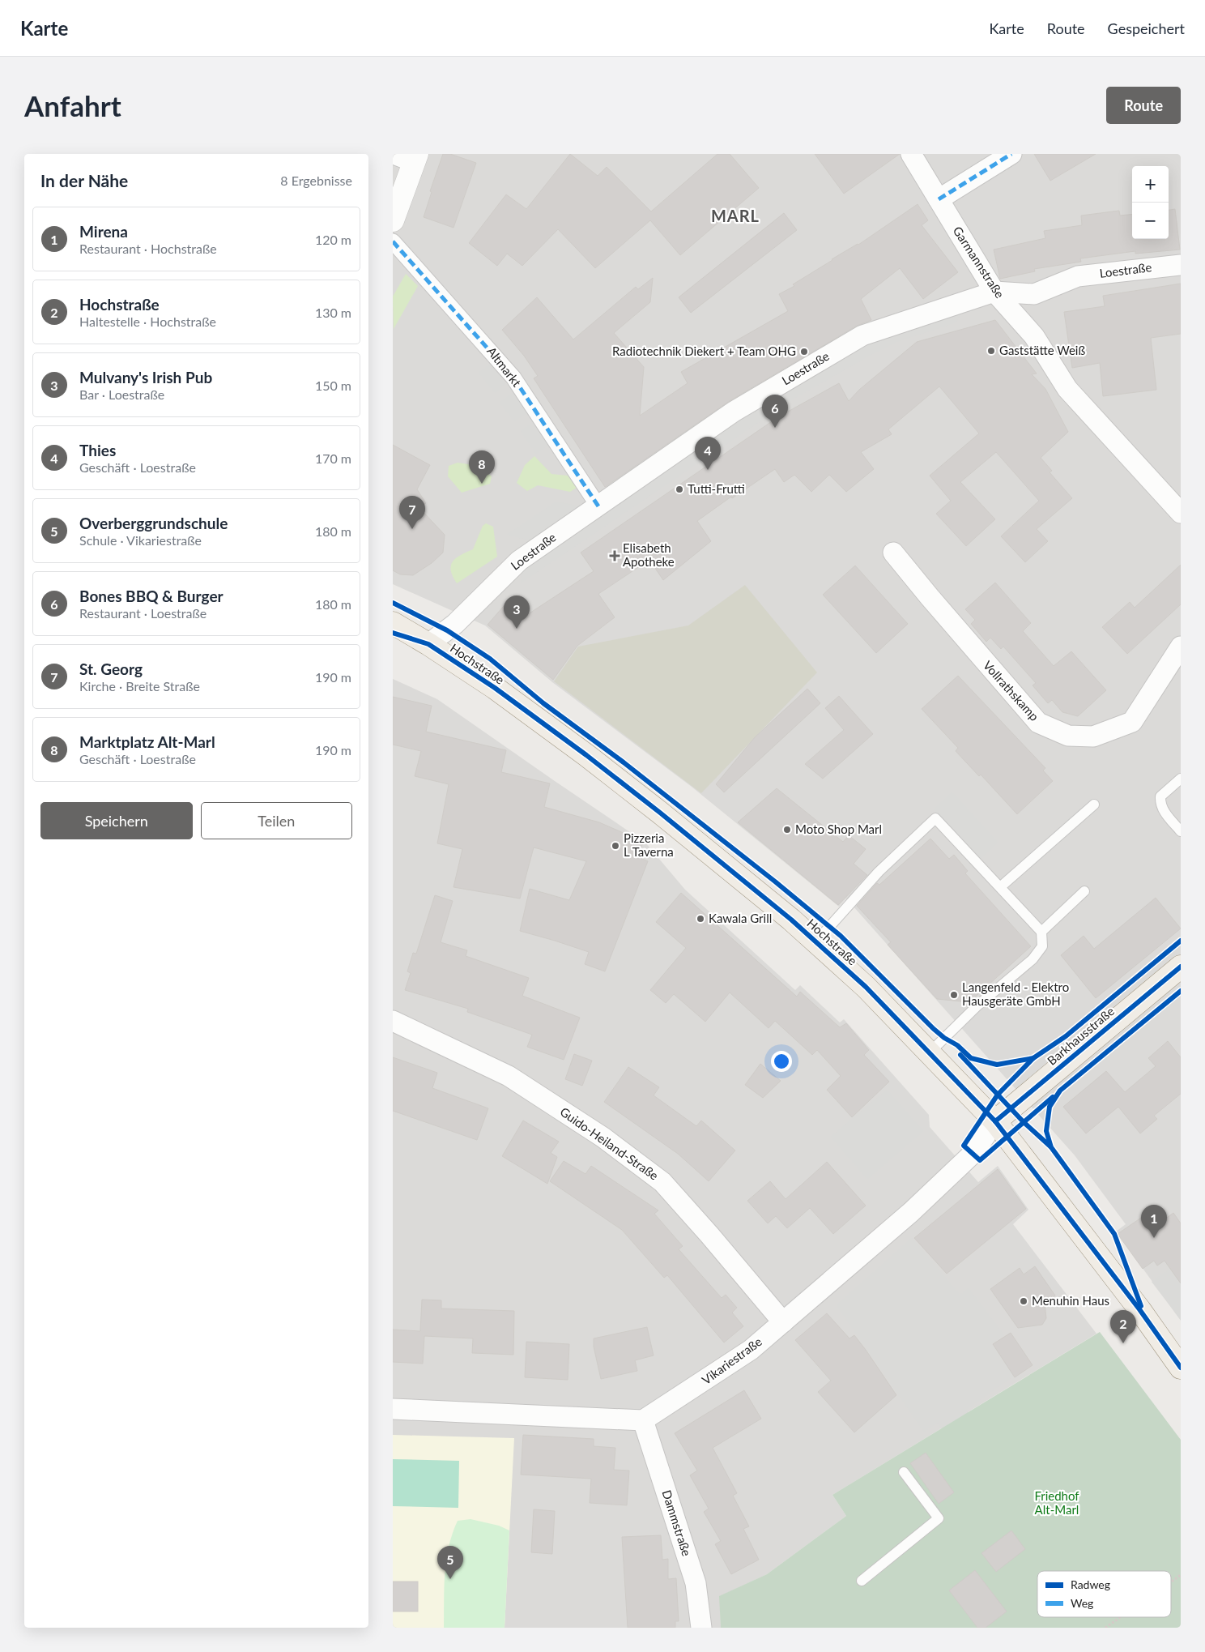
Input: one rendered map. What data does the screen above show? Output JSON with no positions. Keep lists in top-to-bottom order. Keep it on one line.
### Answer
{"streets":{"main road":["Hochstraße","Barkhausstraße"],"street":["Garmannstraße","Loestraße","Altmarkt","Vollrathskamp","Guido-Heiland-Straße","Vikariestraße","Dammstraße"]},"crossings":[["Garmannstraße","Loestraße"],["Loestraße","Altmarkt"],["Loestraße","Hochstraße"],["Hochstraße","Barkhausstraße"],["Hochstraße","Vikariestraße"],["Barkhausstraße","Vikariestraße"],["Guido-Heiland-Straße","Vikariestraße"],["Vikariestraße","Dammstraße"]],"districts":["MARL"],"parks":["Friedhof Alt-Marl"],"places":{"other":["Gaststätte Weiß","Radiotechnik Diekert + Team OHG","Tutti-Frutti","Moto Shop Marl","Pizzeria L Taverna","Kawala Grill","Langenfeld - Elektro Hausgeräte GmbH","Menuhin Haus"],"health":["Elisabeth Apotheke"]},"legend":["Radweg","Weg"],"page":{"header":"Karte","nav":["Karte","Route","Gespeichert"],"buttons":["Route",["Speichern","Teilen"]],"title":"Anfahrt","heading":["In der Nähe","8 Ergebnisse"],"map_buttons":["+","−"],"list":[{"mark":"1","name":"Mirena","note":"Restaurant · Hochstraße","value":"120 m"},{"mark":"2","name":"Hochstraße","note":"Haltestelle · Hochstraße","value":"130 m"},{"mark":"3","name":"Mulvany's Irish Pub","note":"Bar · Loestraße","value":"150 m"},{"mark":"4","name":"Thies","note":"Geschäft · Loestraße","value":"170 m"},{"mark":"5","name":"Overberggrundschule","note":"Schule · Vikariestraße","value":"180 m"},{"mark":"6","name":"Bones BBQ & Burger","note":"Restaurant · Loestraße","value":"180 m"},{"mark":"7","name":"St. Georg","note":"Kirche · Breite Straße","value":"190 m"},{"mark":"8","name":"Marktplatz Alt-Marl","note":"Geschäft · Loestraße","value":"190 m"}],"pins":["6","4","8","7","3","1","2","5"]}}
